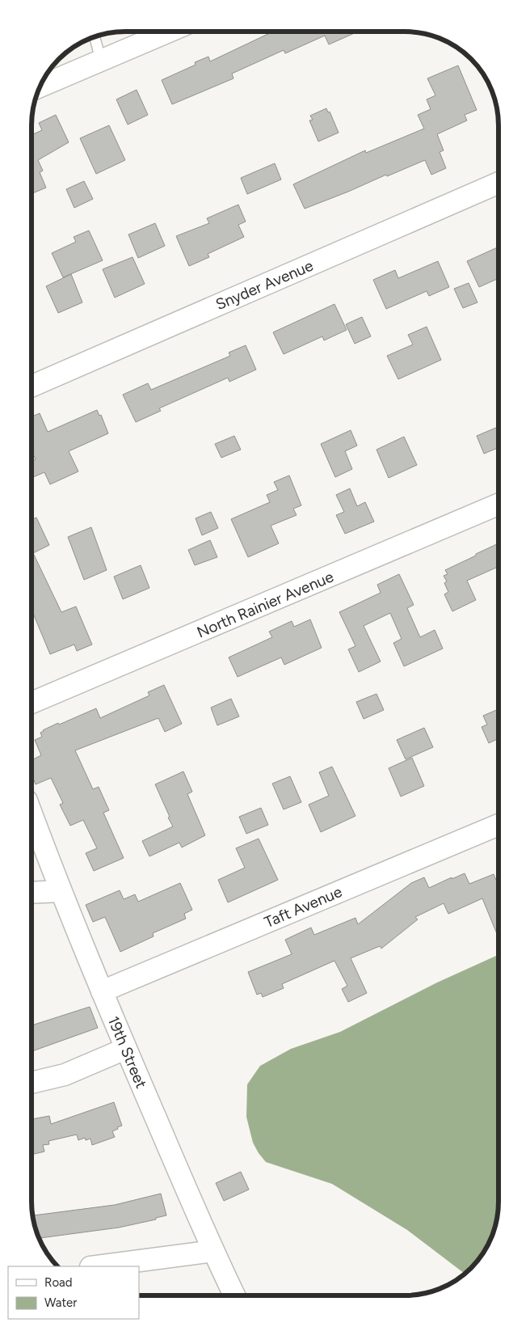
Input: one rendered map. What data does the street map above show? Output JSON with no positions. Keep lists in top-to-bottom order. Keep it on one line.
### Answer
{"streets":{"street":["Snyder Avenue","North Rainier Avenue","Taft Avenue","19th Street"]},"crossings":[["Taft Avenue","19th Street"]],"legend":["Road","Water"]}
